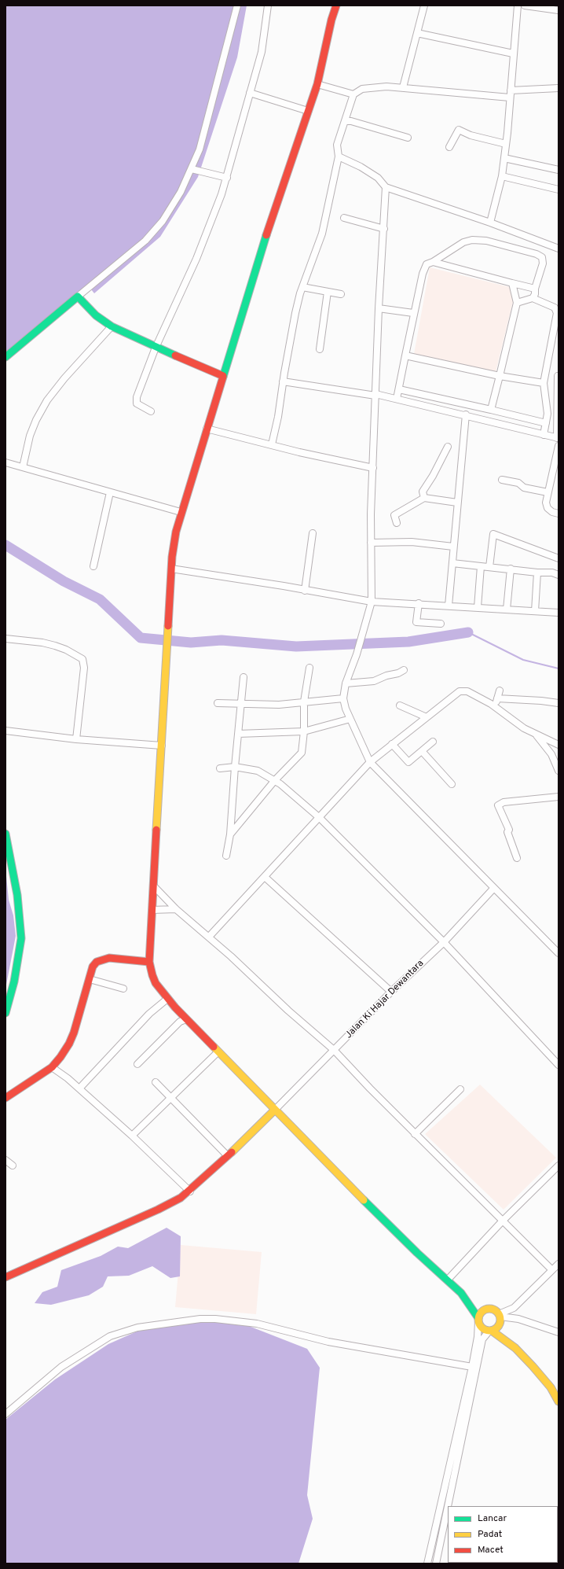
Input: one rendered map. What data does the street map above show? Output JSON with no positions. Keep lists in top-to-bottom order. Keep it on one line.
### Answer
{"streets":{"street":["Jalan Ki Hajar Dewantara"]},"legend":["Lancar","Padat","Macet"]}
